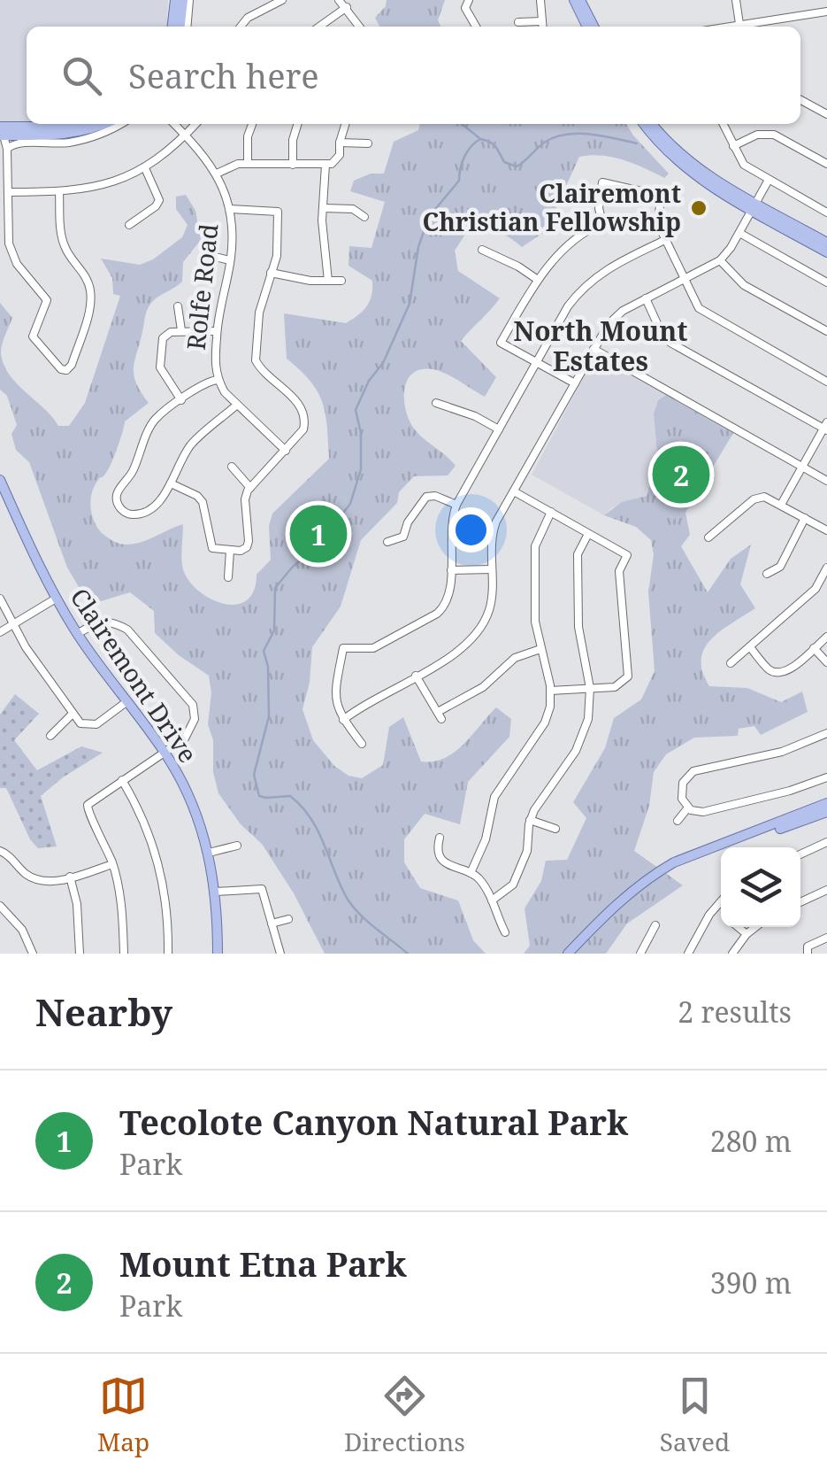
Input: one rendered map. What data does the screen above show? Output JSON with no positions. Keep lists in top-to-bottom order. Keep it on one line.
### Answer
{"streets":{"main road":["Clairemont Drive"],"street":["Rolfe Road"]},"districts":["North Mount Estates"],"places":["Clairemont Christian Fellowship"],"page":{"search":"Search here","pins":["2","1"],"heading":["Nearby","2 results"],"list":[{"mark":"1","name":"Tecolote Canyon Natural Park","note":"Park","value":"280 m"},{"mark":"2","name":"Mount Etna Park","note":"Park","value":"390 m"}],"nav":["Map","Directions","Saved"]}}
